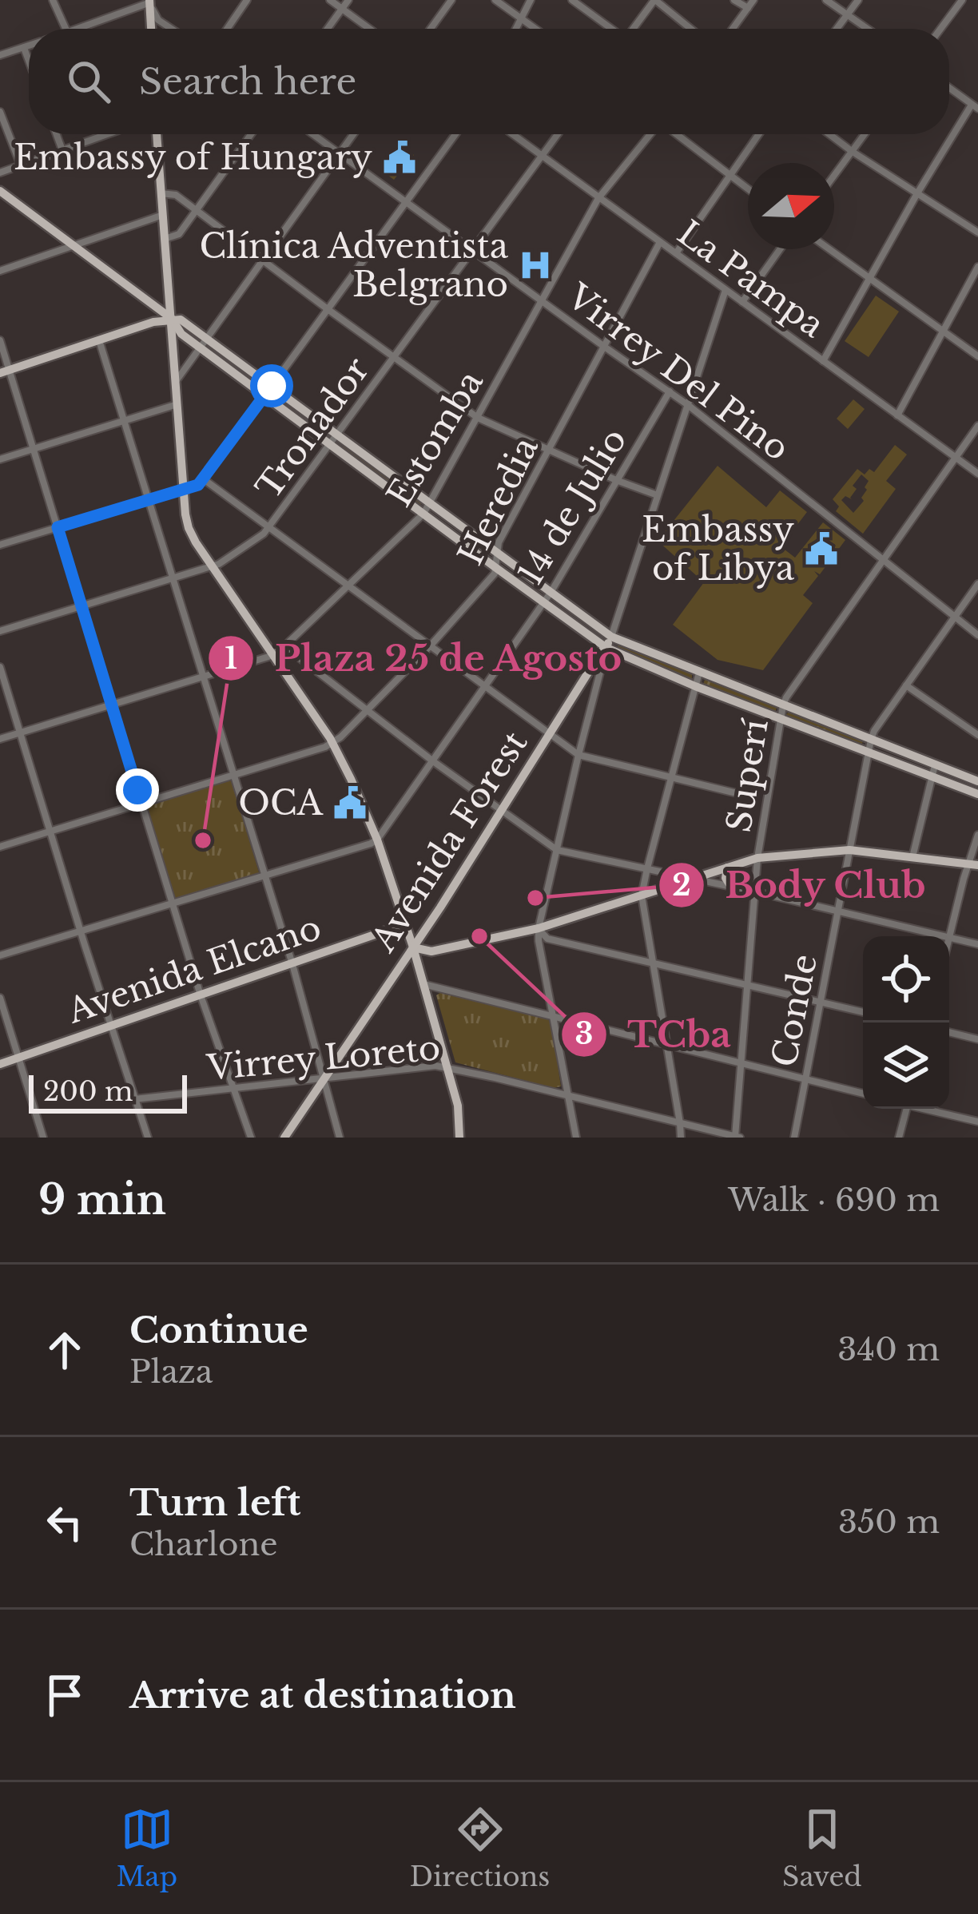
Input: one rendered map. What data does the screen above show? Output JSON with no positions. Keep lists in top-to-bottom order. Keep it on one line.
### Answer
{"streets":{"main road":["Avenida Forest","Avenida Elcano"],"street":["La Pampa","Virrey Del Pino","Tronador","Estomba","Heredia","14 de Julio","Superí","Conde","Virrey Loreto"]},"crossings":[["La Pampa","Tronador"],["La Pampa","Estomba"],["La Pampa","Heredia"],["La Pampa","Superí"],["La Pampa","Avenida Forest"],["Virrey Del Pino","Tronador"],["Virrey Del Pino","Estomba"],["Virrey Del Pino","Heredia"],["Virrey Del Pino","14 de Julio"],["Virrey Del Pino","Superí"],["Virrey Del Pino","Avenida Forest"],["Virrey Del Pino","Conde"],["Superí","Virrey Loreto"],["Avenida Forest","Virrey Loreto"]],"places":{"public building":["Embassy of Hungary","Embassy of Libya","OCA"],"hospital":["Clínica Adventista Belgrano"],"other":["Plaza 25 de Agosto","Body Club","TCba"]},"scale_bar":"200 m","north":"right","page":{"search":"Search here","scale":"200 m","heading":["9 min","Walk · 690 m"],"list":[["Continue","Plaza","340 m"],["Turn left","Charlone","350 m"],"Arrive at destination"],"nav":["Map","Directions","Saved"]}}
